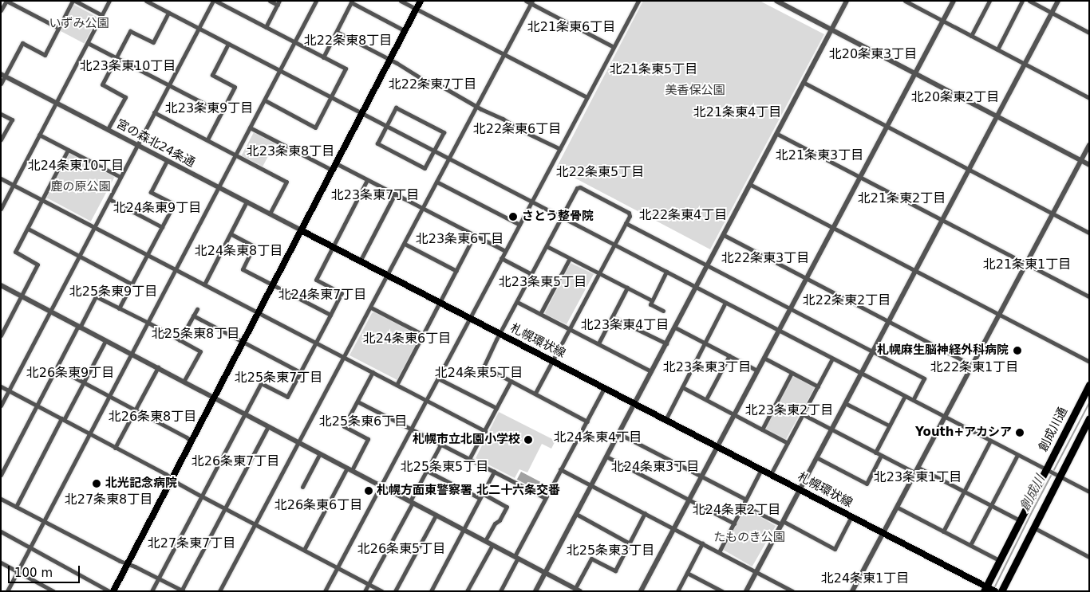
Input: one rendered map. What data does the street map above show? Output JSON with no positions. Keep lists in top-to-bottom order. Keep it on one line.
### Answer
{"streets":{"highway":["創成川通"],"main road":["札幌環状線"],"street":["宮の森北24条通"]},"crossings":[["宮の森北24条通","札幌環状線"],["札幌環状線","創成川通"]],"districts":["北21条東6丁目","北22条東8丁目","北20条東3丁目","北23条東10丁目","北21条東5丁目","北22条東7丁目","北20条東2丁目","北23条東9丁目","北21条東4丁目","北22条東6丁目","北23条東8丁目","北21条東3丁目","北24条東10丁目","北22条東5丁目","北23条東7丁目","北21条東2丁目","北24条東9丁目","北22条東4丁目","北23条東6丁目","北24条東8丁目","北22条東3丁目","北21条東1丁目","北23条東5丁目","北25条東9丁目","北24条東7丁目","北22条東2丁目","北23条東4丁目","北25条東8丁目","北24条東6丁目","北23条東3丁目","北22条東1丁目","北26条東9丁目","北24条東5丁目","北25条東7丁目","北23条東2丁目","北26条東8丁目","北25条東6丁目","北24条東4丁目","北26条東7丁目","北25条東5丁目","北24条東3丁目","北23条東1丁目","北27条東8丁目","北26条東6丁目","北24条東2丁目","北27条東7丁目","北26条東5丁目","北25条東3丁目","北24条東1丁目"],"water":["創成川"],"parks":["いずみ公園","美香保公園","鹿の原公園","たものき公園"],"places":["さとう整骨院","札幌麻生脳神経外科病院","Youth+アカシア","札幌市立北園小学校","北光記念病院","札幌方面東警察署 北二十六条交番"],"scale_bar":"100 m"}
